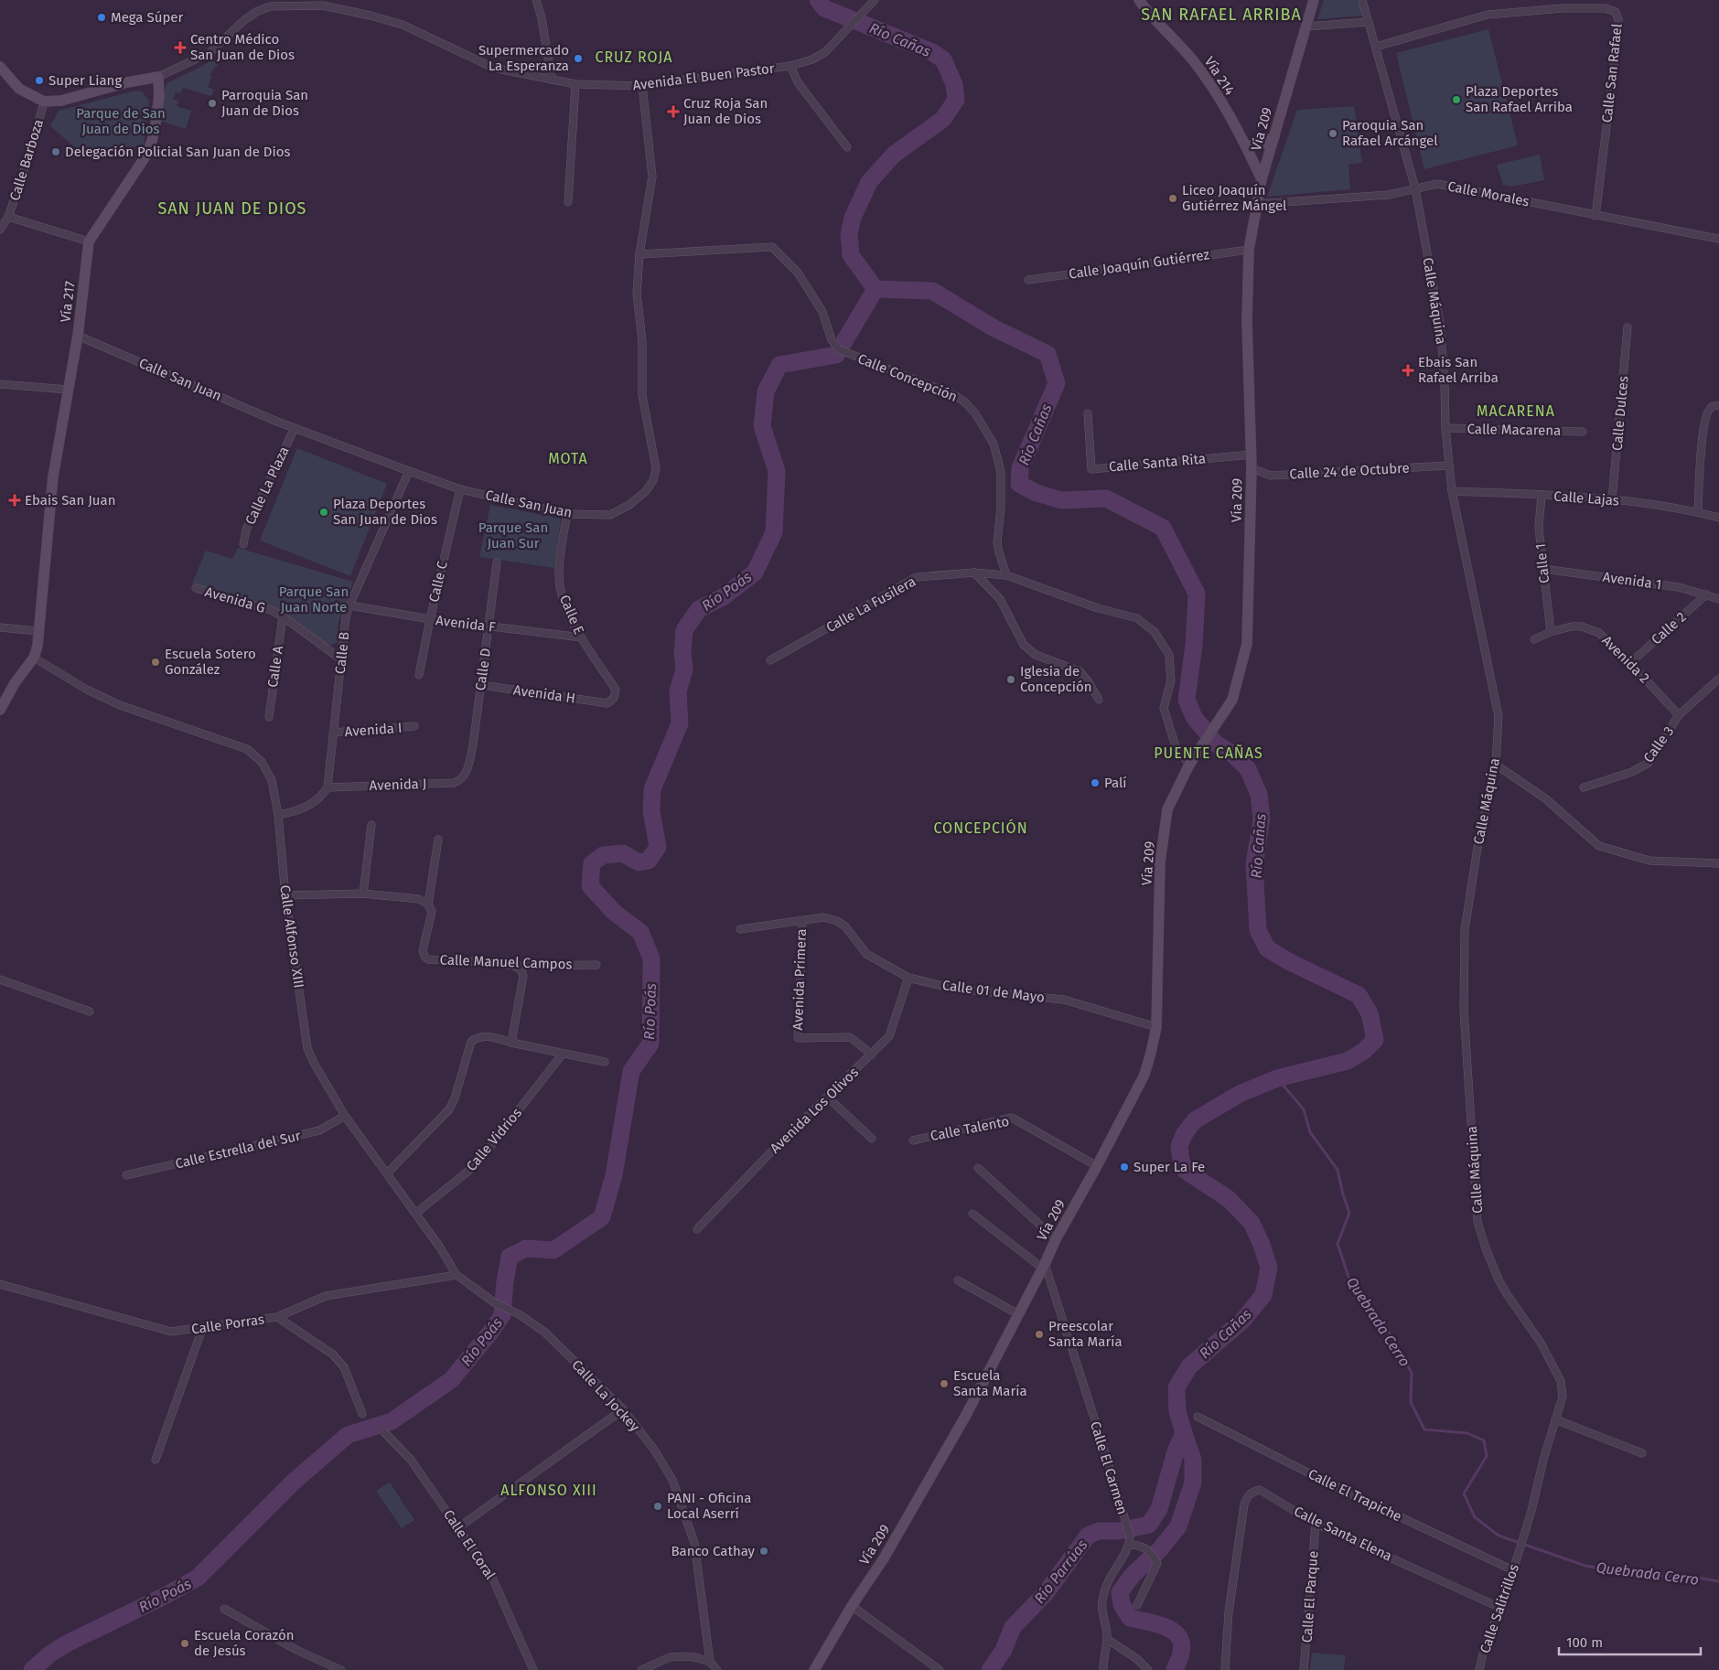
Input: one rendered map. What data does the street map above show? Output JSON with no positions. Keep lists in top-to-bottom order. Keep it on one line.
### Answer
{"streets":{"main road":["Vía 214","Vía 209","Vía 217"],"street":["Calle San Rafael","Avenida El Buen Pastor","Calle Barboza","Calle Morales","Calle Joaquín Gutiérrez","Calle Máquina","Calle Concepción","Calle San Juan","Calle Dulces","Calle Macarena","Calle Santa Rita","Calle 24 de Octubre","Calle La Plaza","Calle Lajas","Calle 1","Avenida 1","Calle C","Avenida G","Calle La Fusilera","Calle E","Avenida F","Calle 2","Calle B","Avenida 2","Calle A","Calle D","Avenida H","Avenida I","Calle 3","Avenida J","Calle Alfonso XIII","Calle Manuel Campos","Avenida Primera","Calle 01 de Mayo","Avenida Los Olivos","Calle Talento","Calle Vidrios","Calle Estrella del Sur","Calle Porras","Calle La Jockey","Calle El Carmen","Calle El Trapiche","Calle Santa Elena","Calle El Coral","Calle El Parque","Calle Salitrillos"]},"crossings":[["Calle San Rafael","Calle Morales"],["Calle San Rafael","Calle Máquina"],["Vía 214","Vía 209"],["Avenida El Buen Pastor","Vía 217"],["Avenida El Buen Pastor","Calle San Juan"],["Vía 209","Calle Morales"],["Vía 209","Calle Joaquín Gutiérrez"],["Vía 209","Calle Santa Rita"],["Vía 209","Calle 24 de Octubre"],["Vía 209","Calle 01 de Mayo"],["Vía 209","Calle Talento"],["Vía 209","Calle El Carmen"],["Calle Barboza","Vía 217"],["Calle Morales","Calle Máquina"],["Calle Máquina","Calle Macarena"],["Calle Máquina","Calle 24 de Octubre"],["Calle Máquina","Calle Lajas"],["Calle Máquina","Calle Salitrillos"],["Vía 217","Calle San Juan"],["Vía 217","Calle Alfonso XIII"],["Calle Concepción","Calle San Juan"],["Calle Concepción","Calle La Fusilera"],["Calle San Juan","Calle La Plaza"],["Calle San Juan","Calle C"],["Calle San Juan","Calle E"],["Calle San Juan","Calle B"],["Calle Dulces","Calle Lajas"],["Calle Lajas","Calle 1"],["Calle 1","Avenida 1"],["Calle 1","Avenida 2"],["Avenida 1","Calle 2"],["Calle C","Avenida F"],["Avenida G","Calle B"],["Avenida G","Calle A"],["Calle E","Avenida F"],["Calle E","Avenida H"],["Avenida F","Calle B"],["Avenida F","Calle D"],["Calle 2","Avenida 2"],["Calle B","Avenida I"],["Calle B","Avenida J"],["Avenida 2","Calle 3"],["Calle D","Avenida H"],["Calle D","Avenida J"],["Calle Alfonso XIII","Calle Vidrios"],["Calle Alfonso XIII","Calle Estrella del Sur"],["Calle Alfonso XIII","Calle Porras"],["Calle Alfonso XIII","Calle La Jockey"],["Avenida Primera","Calle 01 de Mayo"],["Avenida Primera","Avenida Los Olivos"],["Calle 01 de Mayo","Avenida Los Olivos"],["Calle El Trapiche","Calle Salitrillos"],["Calle Santa Elena","Calle El Parque"],["Calle Santa Elena","Calle Salitrillos"]],"districts":["SAN RAFAEL ARRIBA","CRUZ ROJA","SAN JUAN DE DIOS","MACARENA","MOTA","PUENTE CAÑAS","CONCEPCIÓN","ALFONSO XIII"],"water":["Río Cañas","Río Poás","Quebrada Cerro","Río Parrúas"],"parks":["Parque de San Juan de Dios","Parque San Juan Sur","Parque San Juan Norte"],"places":{"other":["Mega Súper","Supermercado La Esperanza","Super Liang","Plaza Deportes San Rafael Arriba","Parroquia San Juan de Dios","Paroquia San Rafael Arcángel","Delegación Policial San Juan de Dios","Liceo Joaquín Gutiérrez Mángel","Plaza Deportes San Juan de Dios","Escuela Sotero González","Iglesia de Concepción","Palí","Super La Fe","Preescolar Santa María","Escuela Santa María","PANI - Oficina Local Aserrí","Banco Cathay","Escuela Corazón de Jesús"],"health":["Centro Médico San Juan de Dios","Cruz Roja San Juan de Dios","Ebais San Rafael Arriba","Ebais San Juan"]},"scale_bar":"100 m"}
